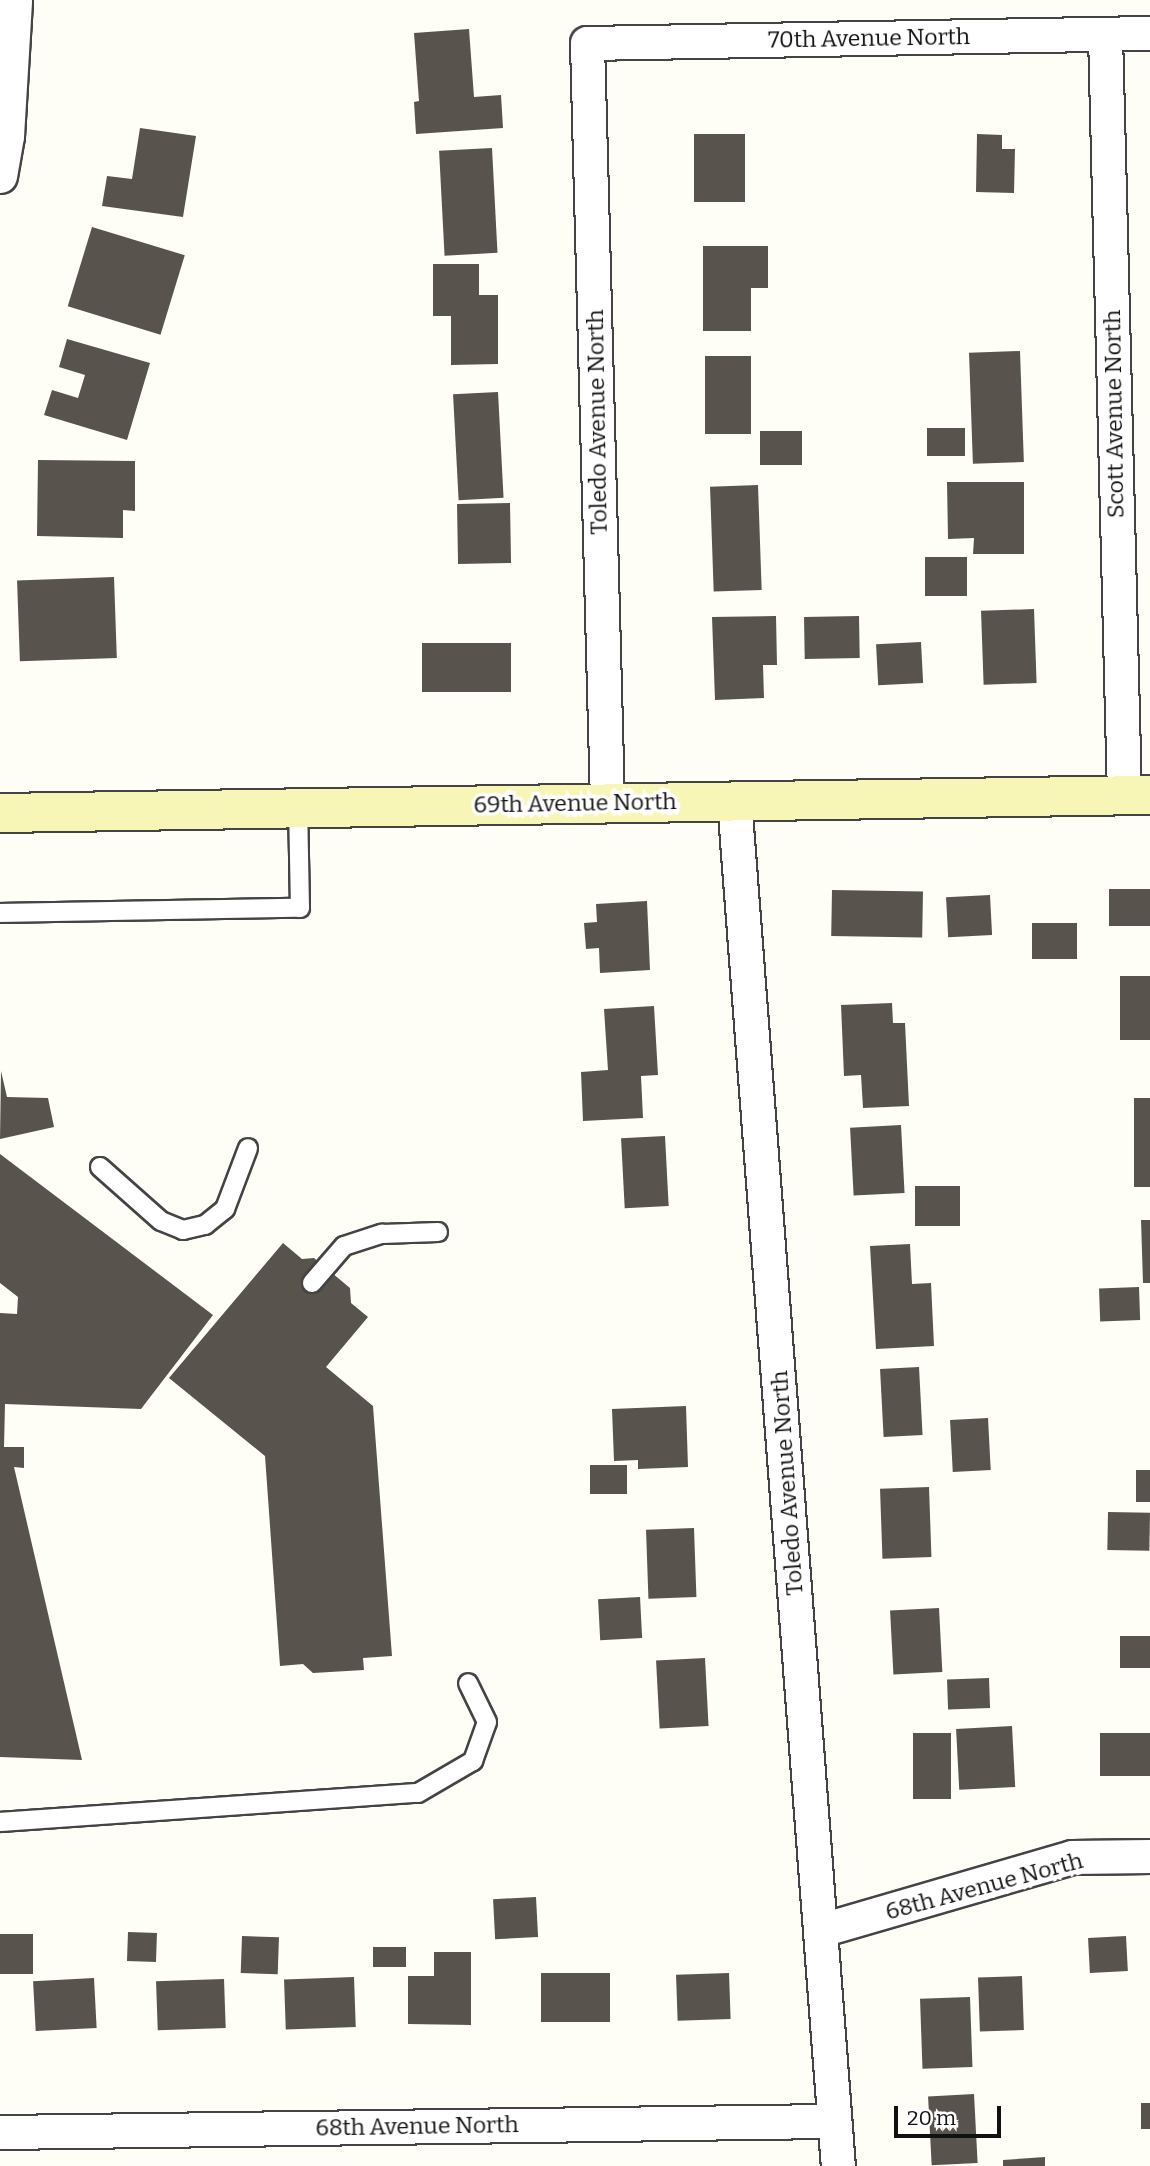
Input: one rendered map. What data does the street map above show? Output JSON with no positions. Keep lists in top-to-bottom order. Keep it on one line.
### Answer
{"streets":{"street":["70th Avenue North","Scott Avenue North","Toledo Avenue North","69th Avenue North","68th Avenue North"]},"crossings":[["70th Avenue North","Scott Avenue North"],["70th Avenue North","Toledo Avenue North"],["Scott Avenue North","69th Avenue North"],["Toledo Avenue North","69th Avenue North"],["Toledo Avenue North","68th Avenue North"]],"scale_bar":"20 m"}
